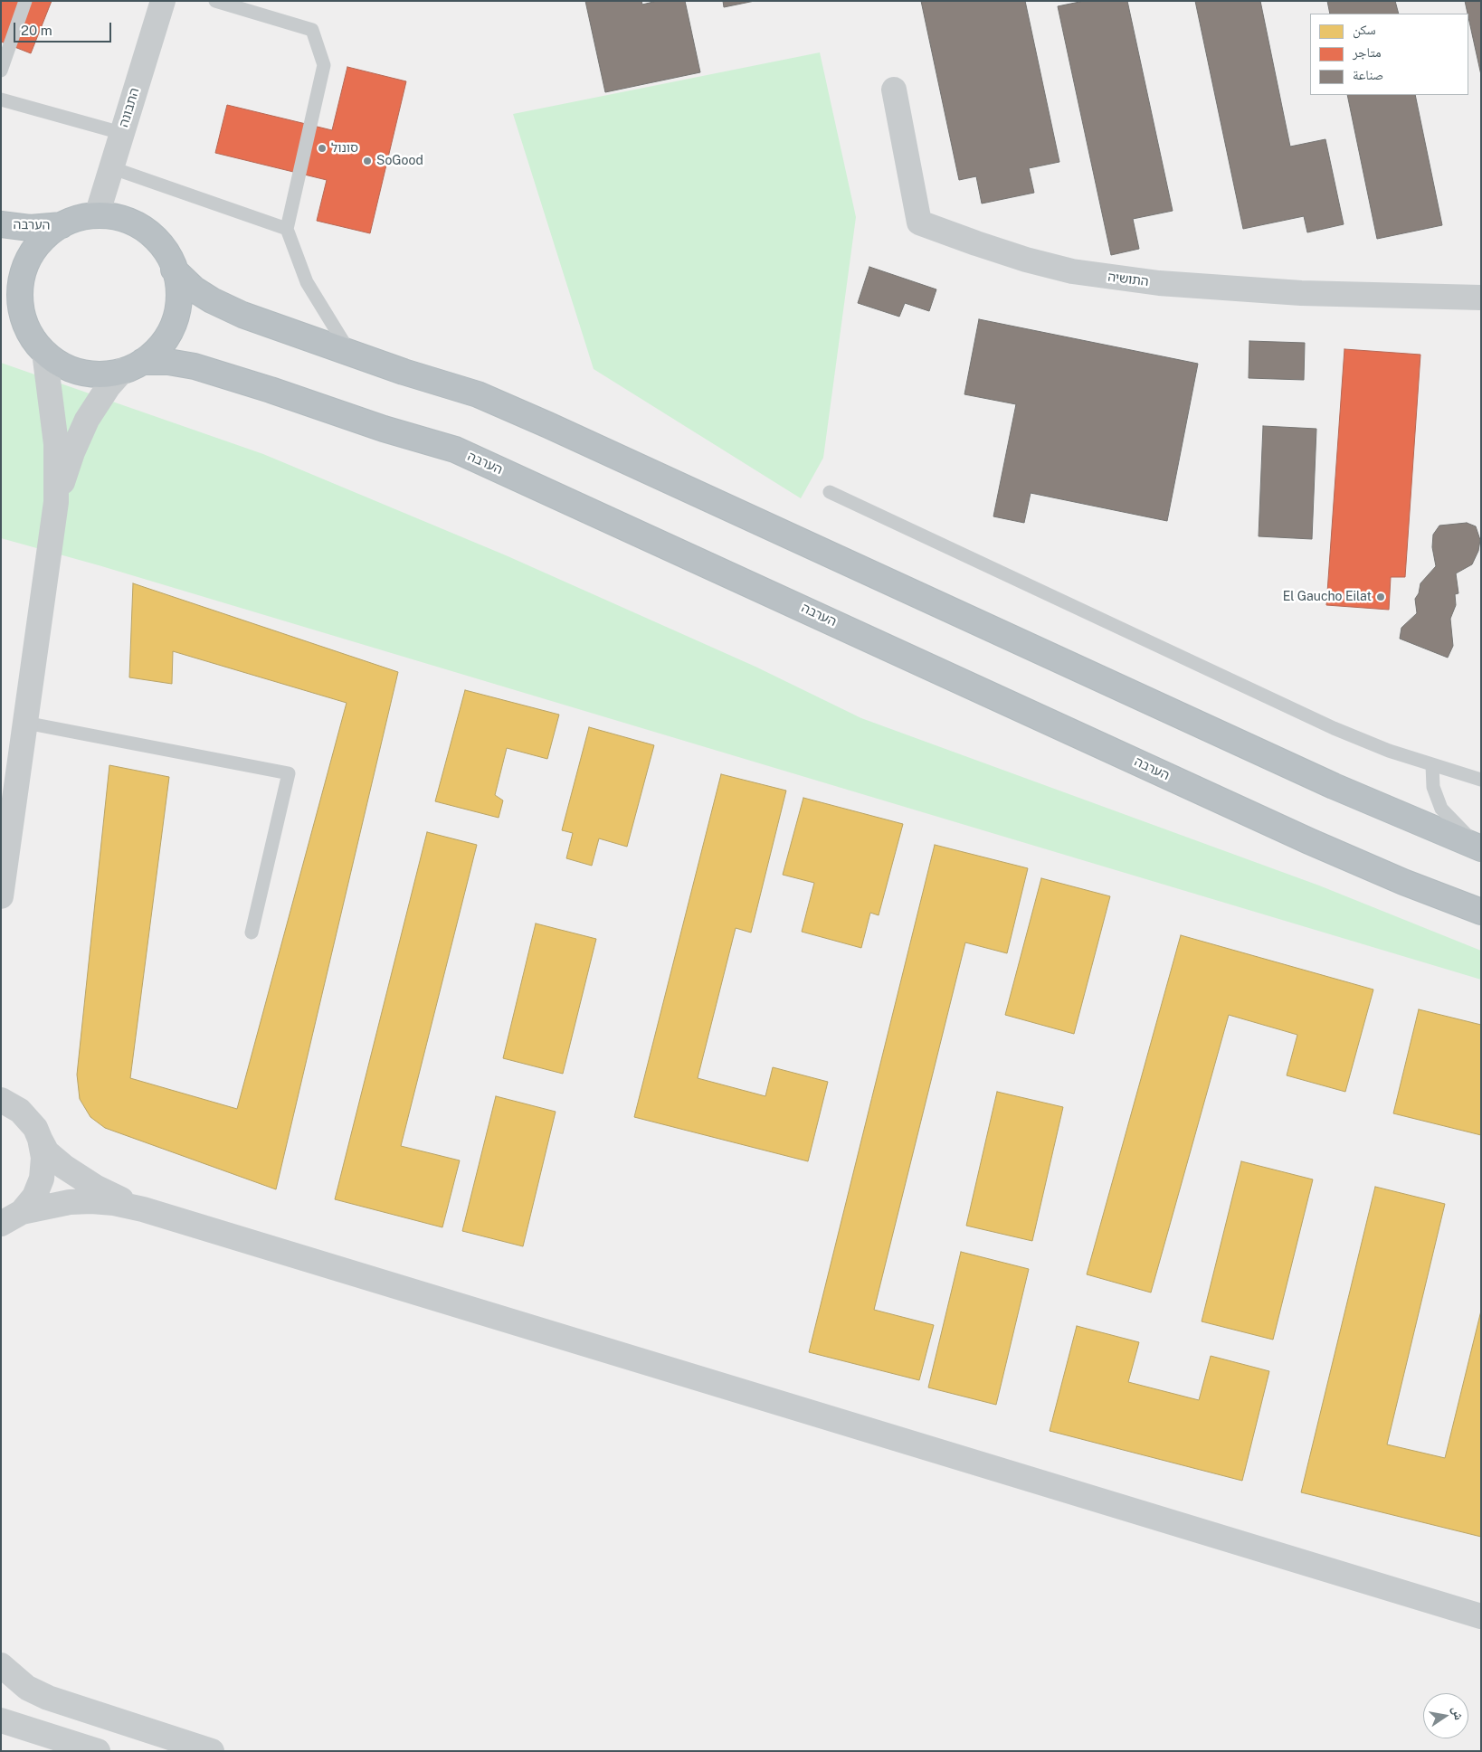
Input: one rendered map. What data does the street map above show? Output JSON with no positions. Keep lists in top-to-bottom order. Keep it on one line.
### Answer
{"streets":{"highway":["הערבה"],"street":["התבונה","התושיה"]},"crossings":[["התבונה","הערבה"]],"places":["סונול","SoGood","El Gaucho Eilat"],"legend":["سكن","متاجر","صناعة"],"scale_bar":"20 m","north":"right"}
